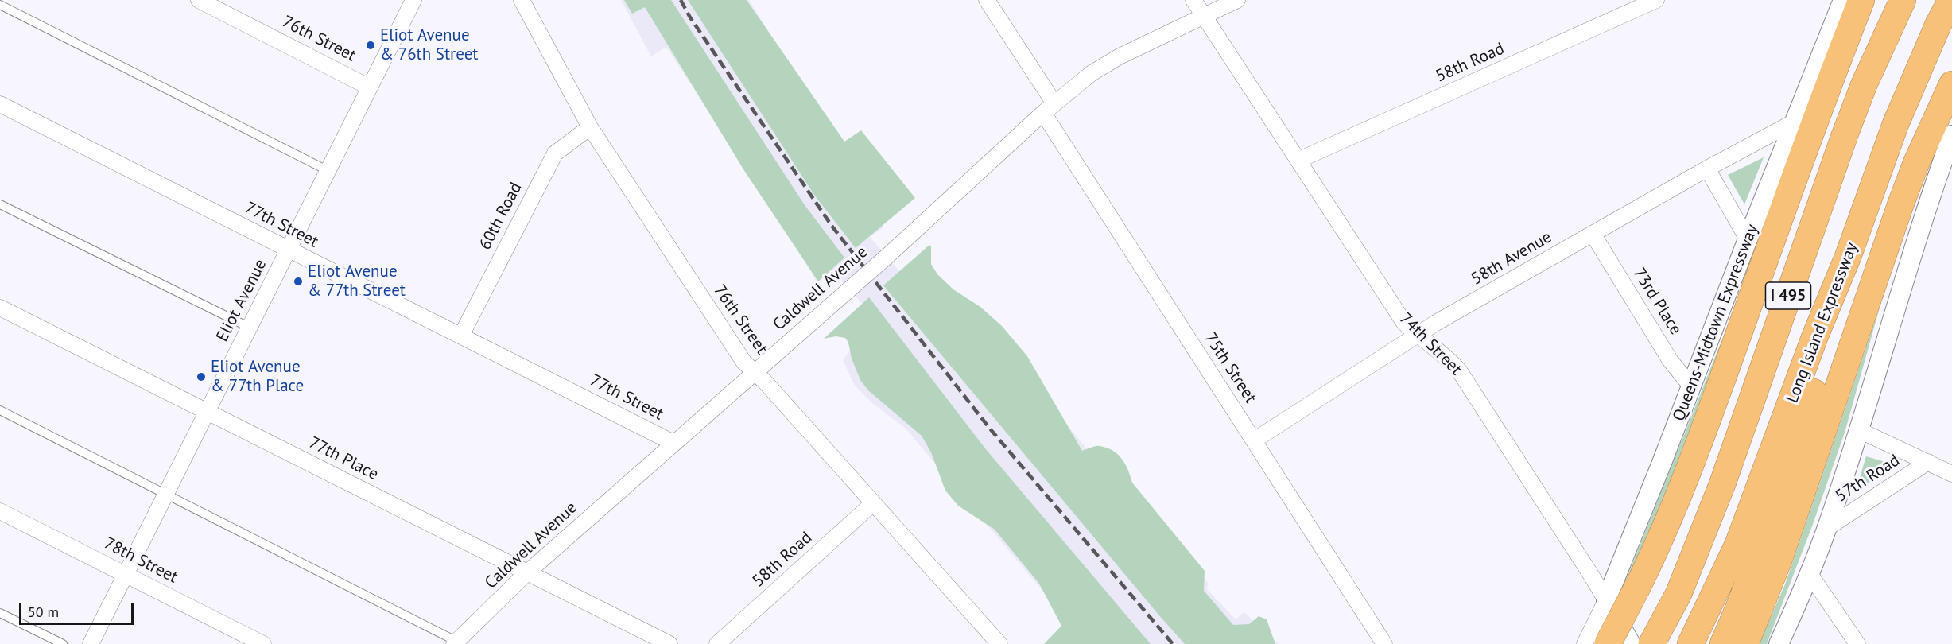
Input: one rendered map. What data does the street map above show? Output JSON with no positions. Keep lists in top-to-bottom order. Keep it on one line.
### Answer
{"streets":{"highway":["I 495","Long Island Expressway"],"street":["76th Street","58th Road","60th Road","77th Street","58th Avenue","Caldwell Avenue","Eliot Avenue","73rd Place","Queens-Midtown Expressway","74th Street","75th Street","77th Place","57th Road","78th Street"]},"crossings":[["76th Street","58th Road"],["76th Street","60th Road"],["76th Street","Caldwell Avenue"],["76th Street","Eliot Avenue"],["58th Road","74th Street"],["60th Road","77th Street"],["77th Street","Caldwell Avenue"],["77th Street","Eliot Avenue"],["58th Avenue","73rd Place"],["58th Avenue","Queens-Midtown Expressway"],["58th Avenue","74th Street"],["58th Avenue","75th Street"],["Caldwell Avenue","74th Street"],["Caldwell Avenue","75th Street"],["Caldwell Avenue","77th Place"],["Eliot Avenue","77th Place"],["Eliot Avenue","78th Street"],["73rd Place","Queens-Midtown Expressway"],["Queens-Midtown Expressway","74th Street"]],"places":["Eliot Avenue & 76th Street","Eliot Avenue & 77th Street","Eliot Avenue & 77th Place"],"scale_bar":"50 m"}
